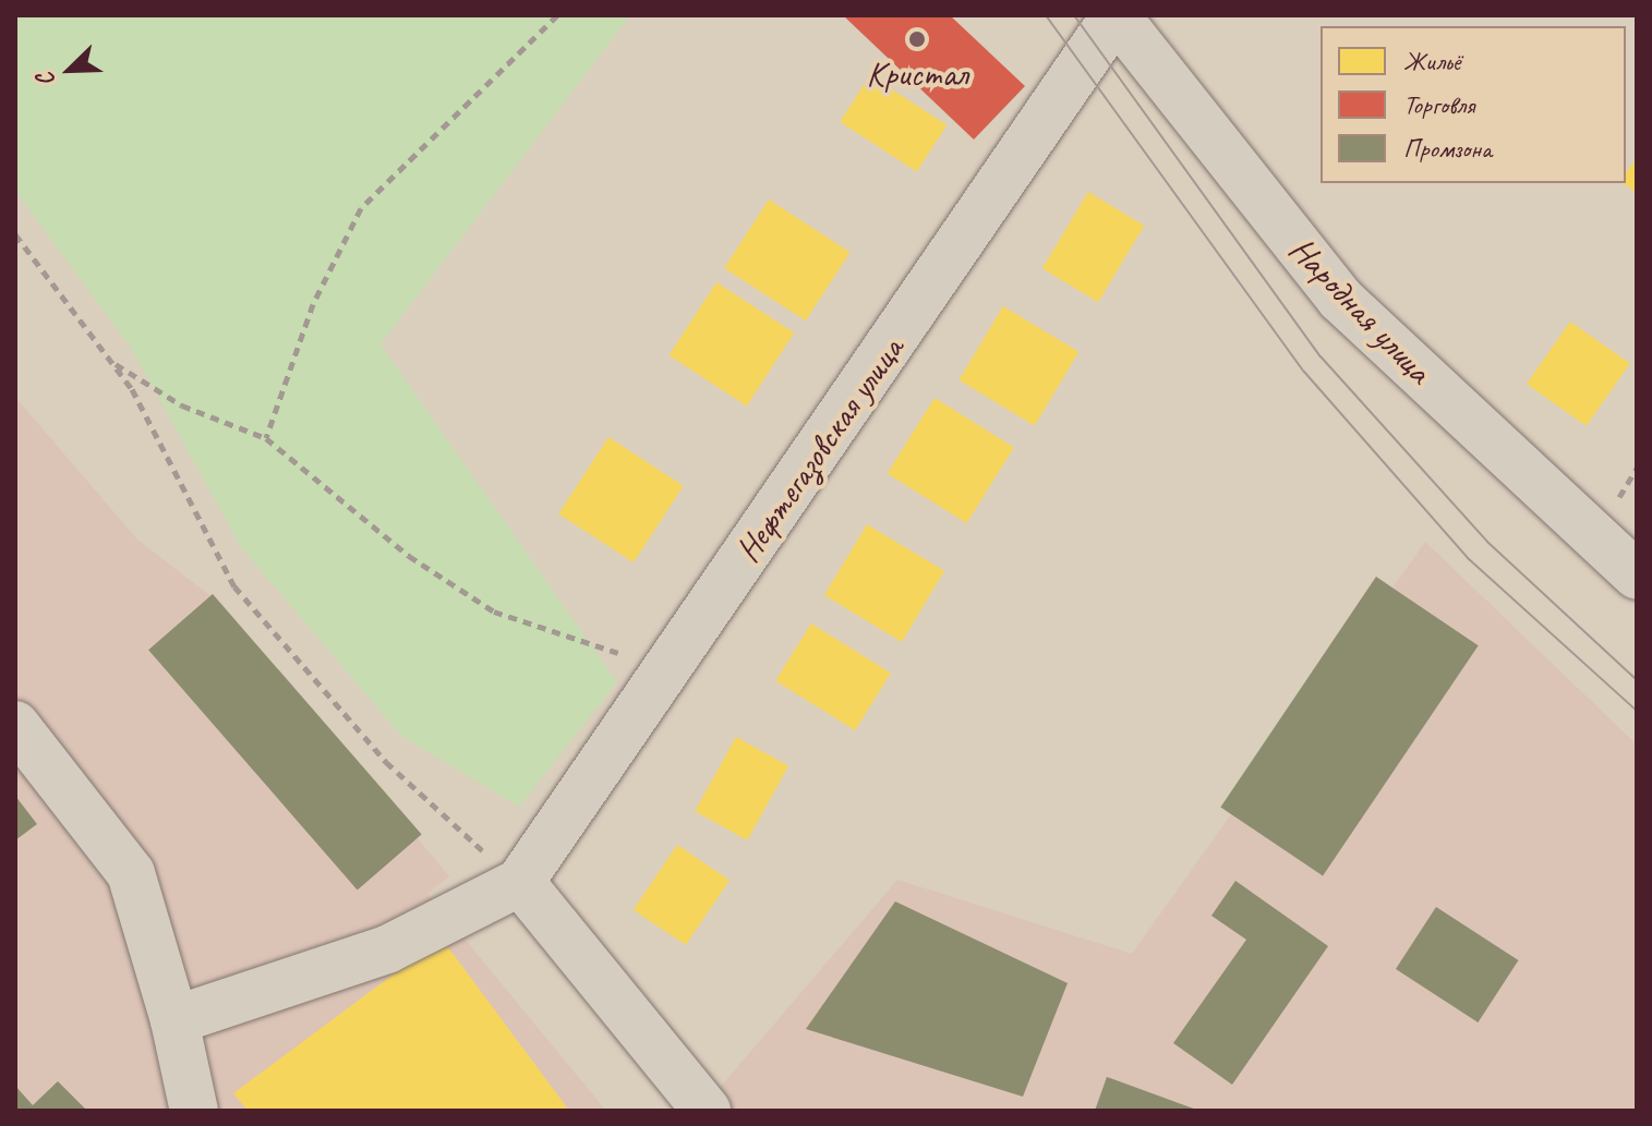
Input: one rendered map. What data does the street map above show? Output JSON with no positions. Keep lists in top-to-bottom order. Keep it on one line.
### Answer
{"streets":{"street":["Народная улица","Нефтегазовская улица"]},"crossings":[["Народная улица","Нефтегазовская улица"]],"places":["Кристал"],"legend":["Жильё","Торговля","Промзона"],"north":"bottom left"}
